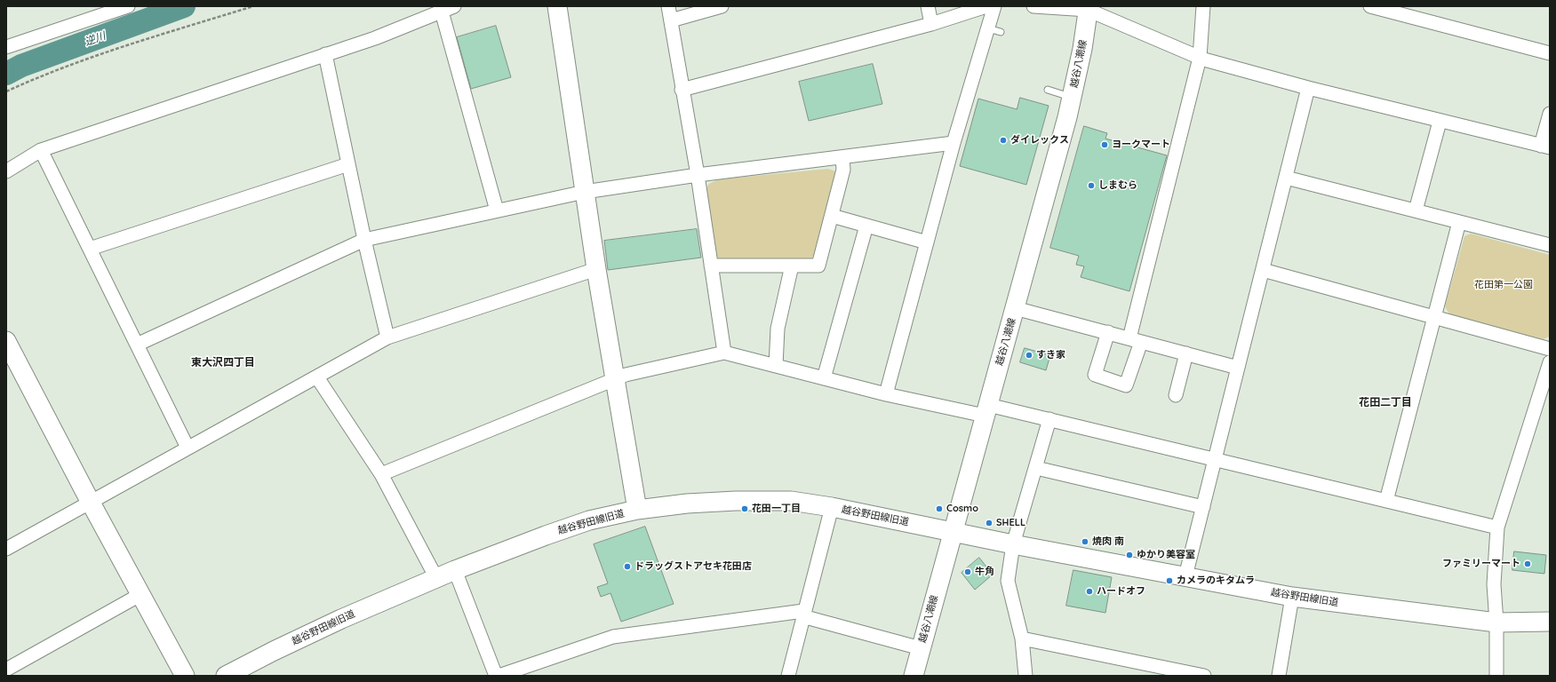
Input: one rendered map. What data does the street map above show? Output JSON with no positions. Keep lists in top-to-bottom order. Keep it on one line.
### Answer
{"streets":{"street":["越谷八潮線","越谷野田線旧道"]},"crossings":[["越谷八潮線","越谷野田線旧道"]],"districts":["東大沢四丁目","花田二丁目"],"water":["逆川"],"parks":["花田第一公園"],"places":["ダイレックス","ヨークマート","しまむら","すき家","花田一丁目","Cosmo","SHELL","焼肉 南","ゆかり美容室","ファミリーマート","ドラッグストアセキ花田店","牛角","カメラのキタムラ","ハードオフ"]}
